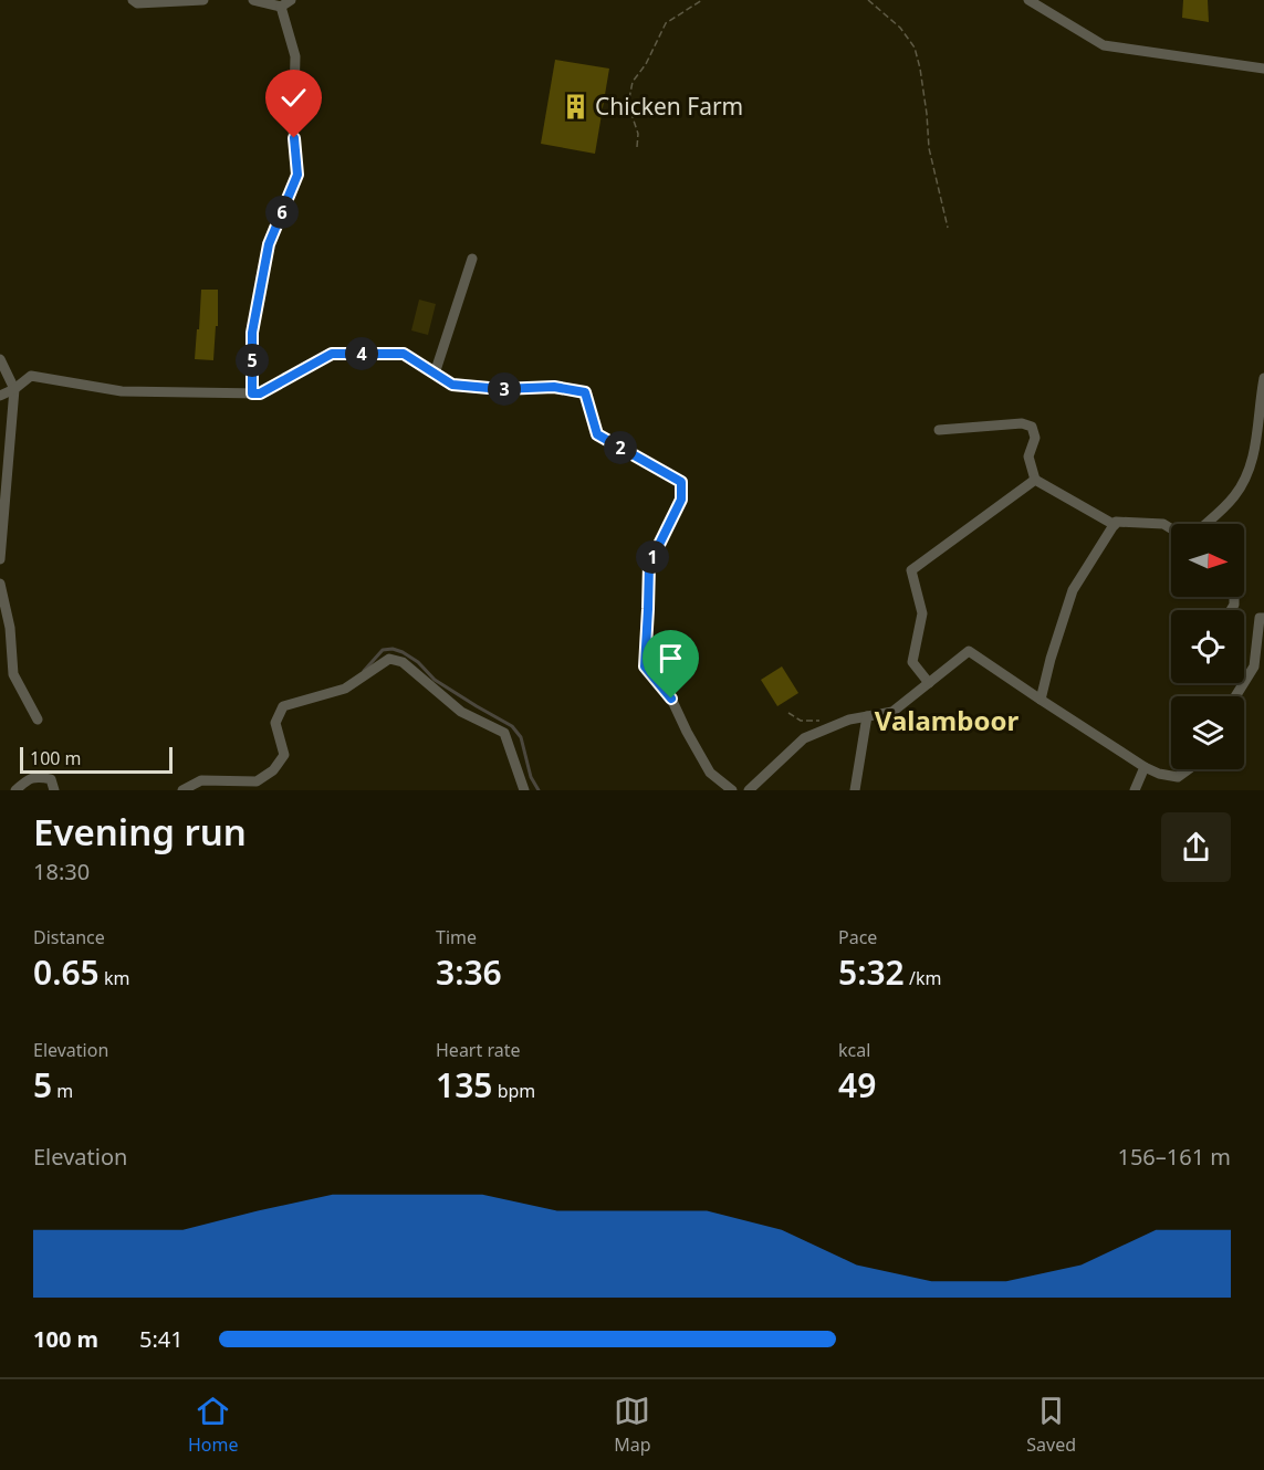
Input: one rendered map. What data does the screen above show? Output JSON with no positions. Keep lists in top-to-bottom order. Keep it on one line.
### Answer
{"districts":["Valamboor"],"places":{"building":["Chicken Farm"]},"scale_bar":"100 m","north":"right","page":{"pins":["6","4","5","3","2","1"],"scale":"100 m","heading":["Evening run","18:30"],"stats":[["Distance","0.65 km"],["Time","3:36"],["Pace","5:32 /km"],["Elevation","5 m"],["Heart rate","135 bpm"],["kcal","49"]],"chart":["Elevation","156–161 m"],"list":[{"name":"100 m","note":"5:41"}],"tabs":["Home","Map","Saved"]}}
